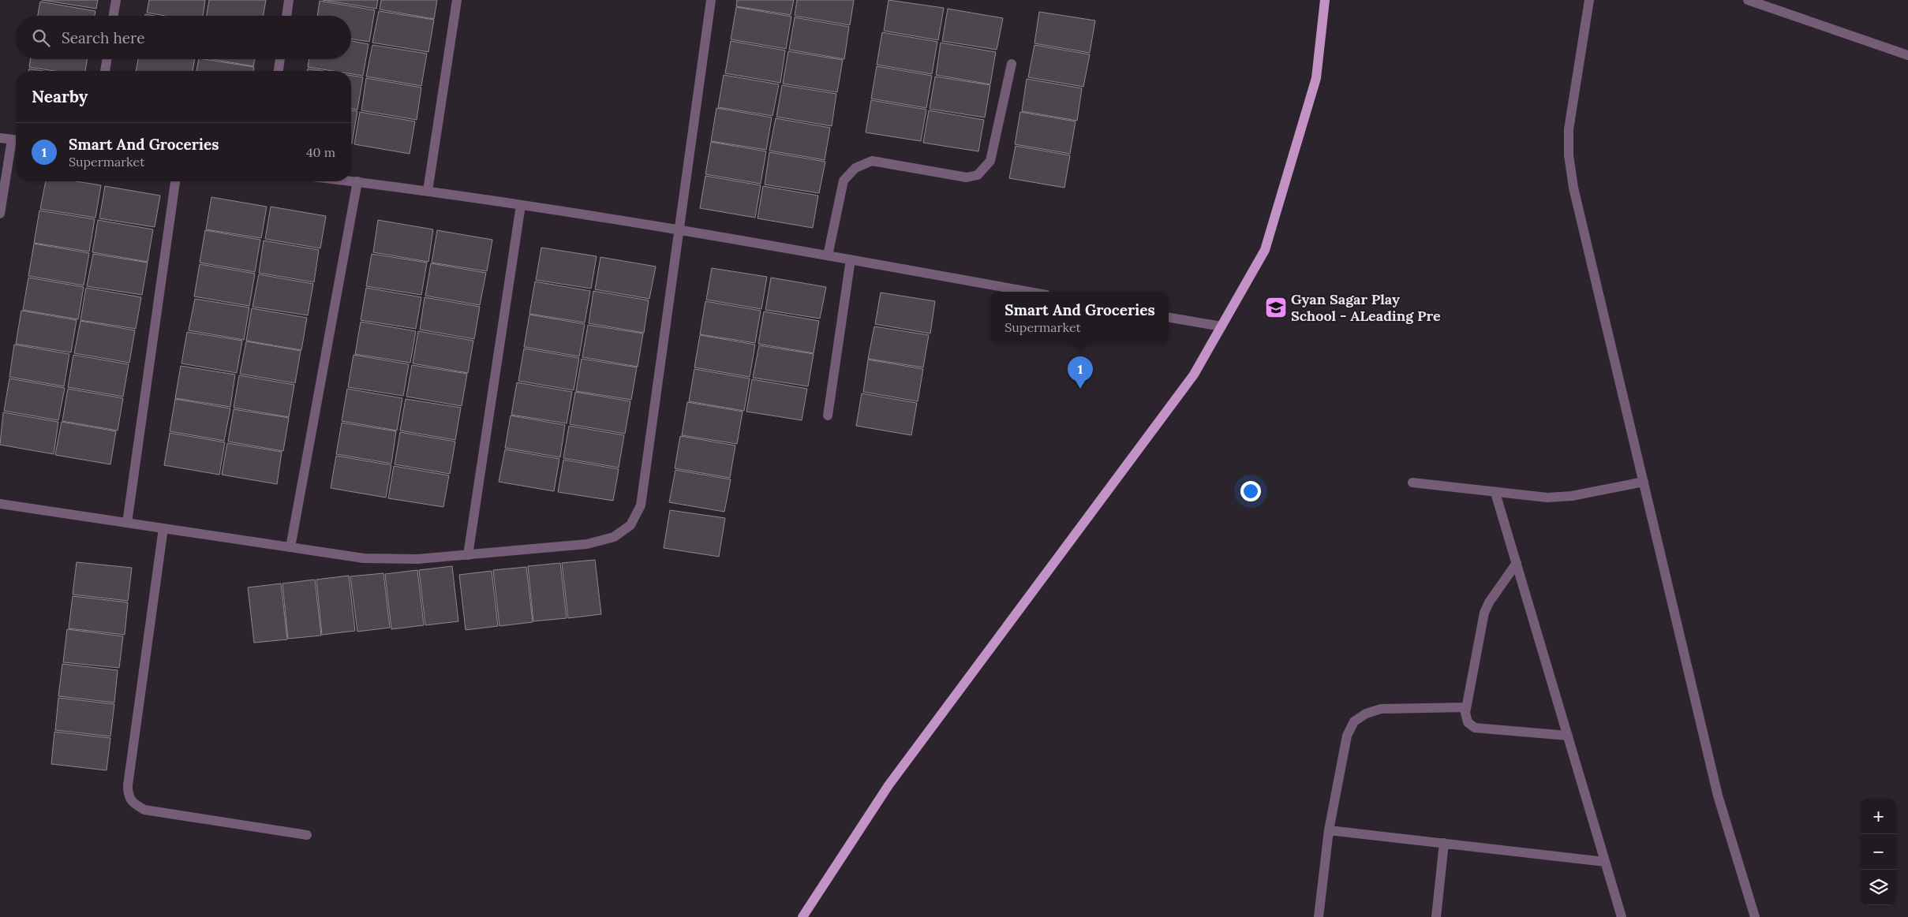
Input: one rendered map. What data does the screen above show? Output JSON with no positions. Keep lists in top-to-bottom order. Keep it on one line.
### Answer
{"places":{"school or university":["Gyan Sagar Play School - ALeading Pre"]},"page":{"search":"Search here","heading":"Nearby","list":[{"mark":"1","name":"Smart And Groceries","note":"Supermarket","value":"40 m"}],"popup":["Smart And Groceries","Supermarket"],"pins":"1","map_buttons":["+","−"]}}
